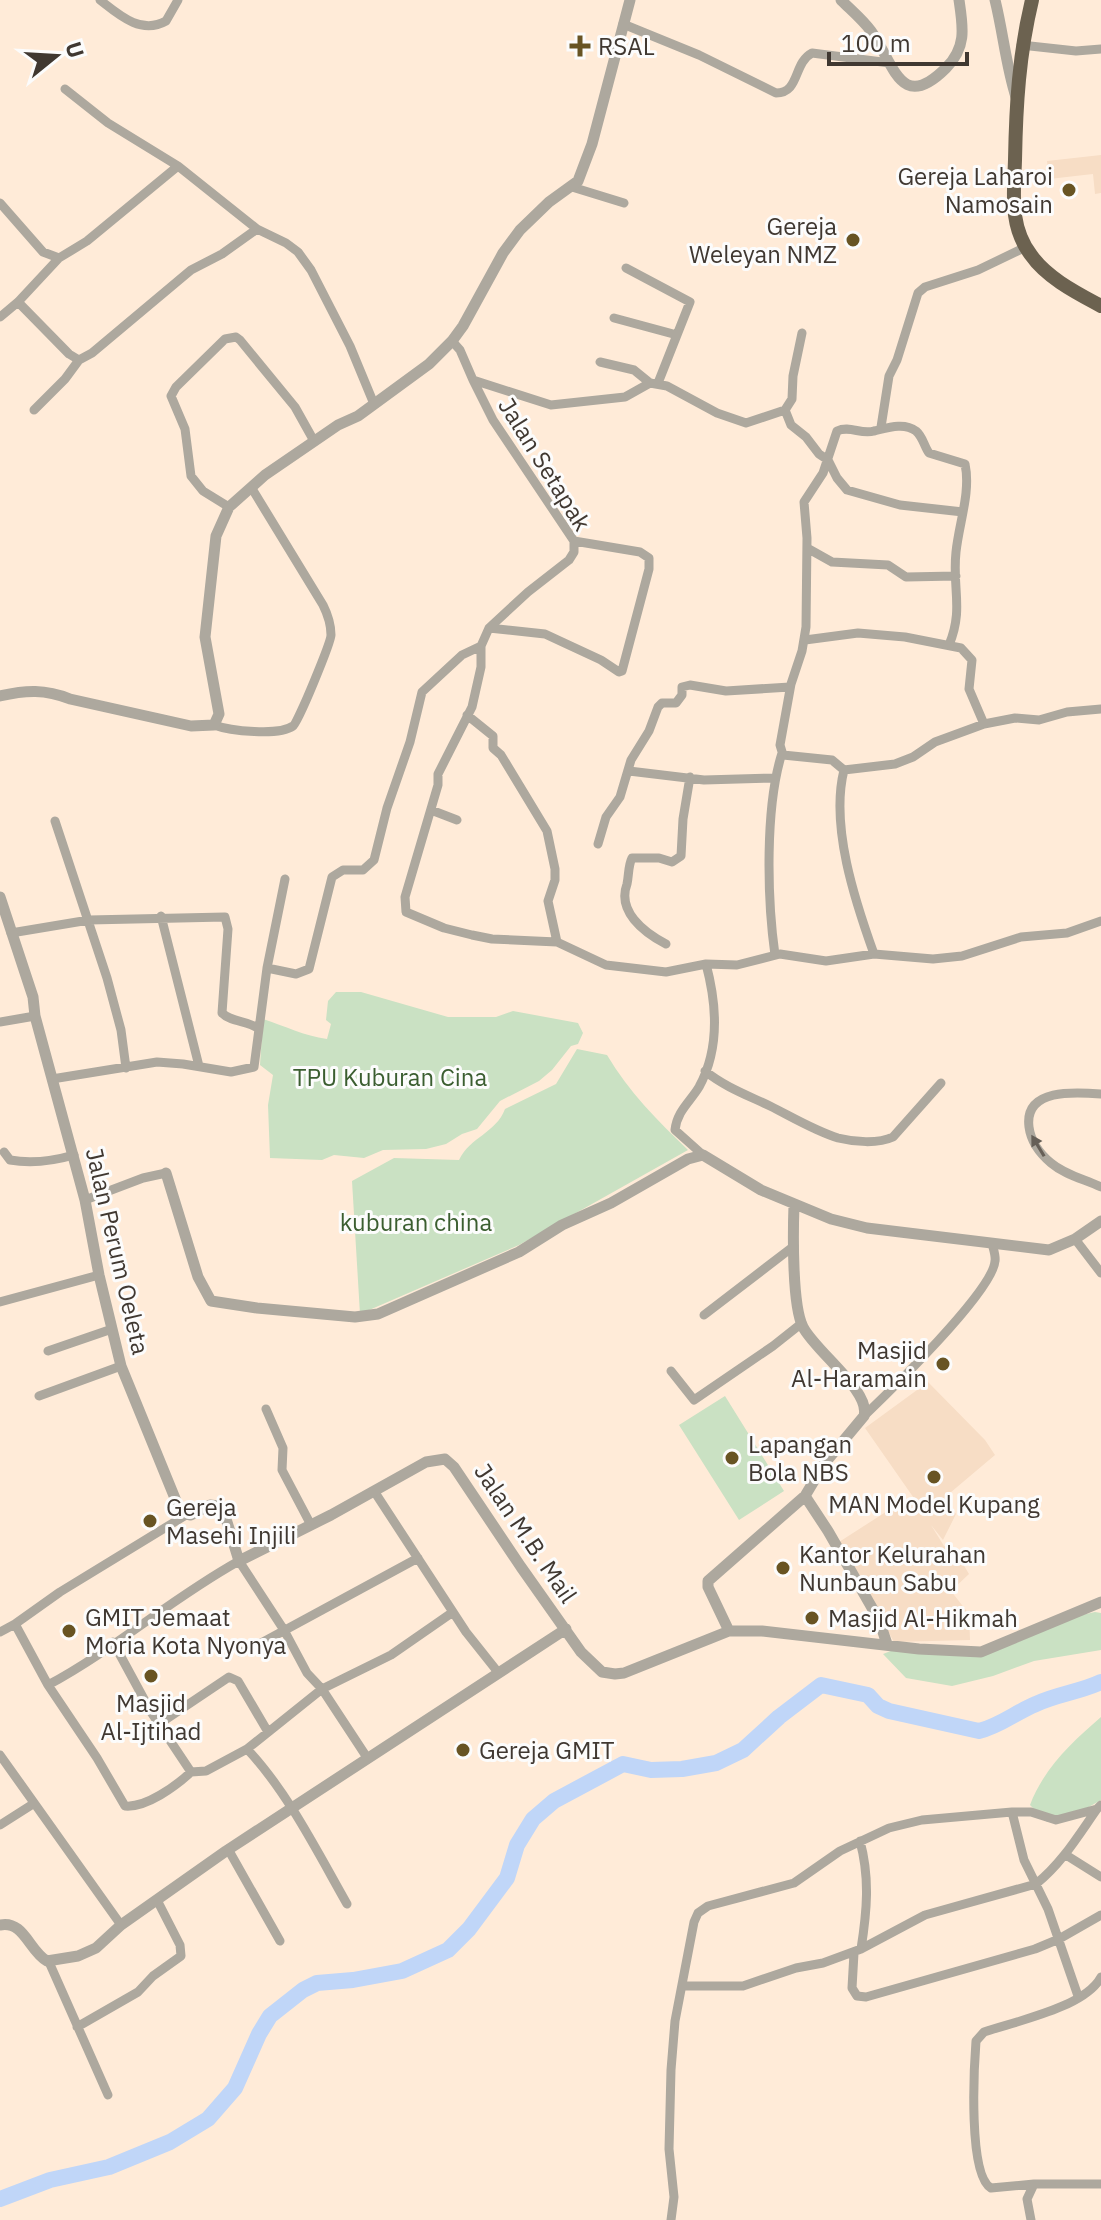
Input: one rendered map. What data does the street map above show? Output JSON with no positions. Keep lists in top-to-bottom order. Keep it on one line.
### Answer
{"streets":{"street":["Jalan Setapak","Jalan Perum Oeleta","Jalan M.B. Mail"]},"parks":["TPU Kuburan Cina","kuburan china"],"places":{"health":["RSAL"],"other":["Gereja Laharoi Namosain","Gereja Weleyan NMZ","Masjid Al-Haramain","Lapangan Bola NBS","MAN Model Kupang","Gereja Masehi Injili","Kantor Kelurahan Nunbaun Sabu","Masjid Al-Hikmah","GMIT Jemaat Moria Kota Nyonya","Masjid Al-Ijtihad","Gereja GMIT"]},"scale_bar":"100 m","north":"right"}
